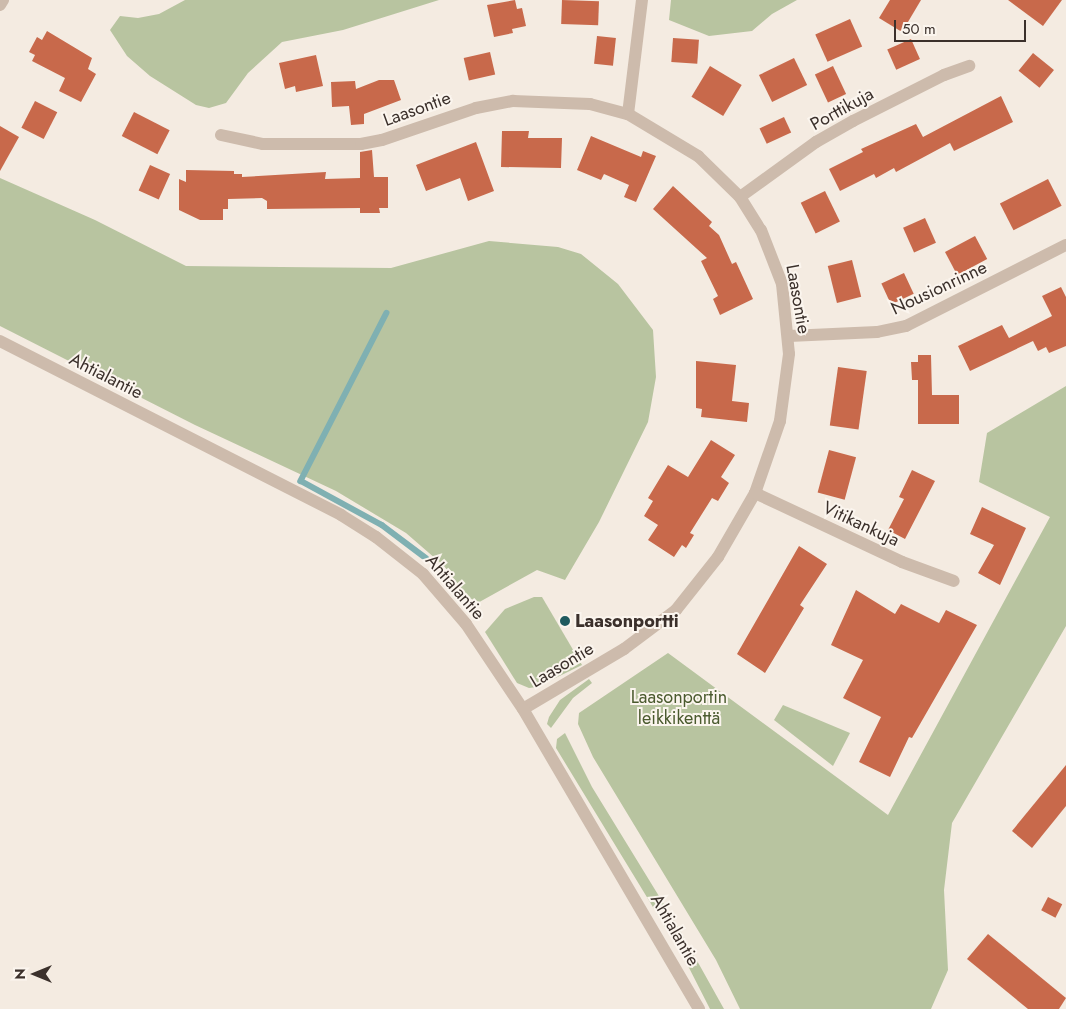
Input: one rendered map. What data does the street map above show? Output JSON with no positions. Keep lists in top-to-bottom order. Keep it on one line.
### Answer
{"streets":{"street":["Laasontie","Porttikuja","Nousionrinne","Ahtialantie","Vitikankuja"]},"crossings":[["Laasontie","Porttikuja"],["Laasontie","Nousionrinne"],["Laasontie","Ahtialantie"],["Laasontie","Vitikankuja"]],"parks":["Laasonportin leikkikenttä"],"places":["Laasonportti"],"scale_bar":"50 m","north":"left"}
